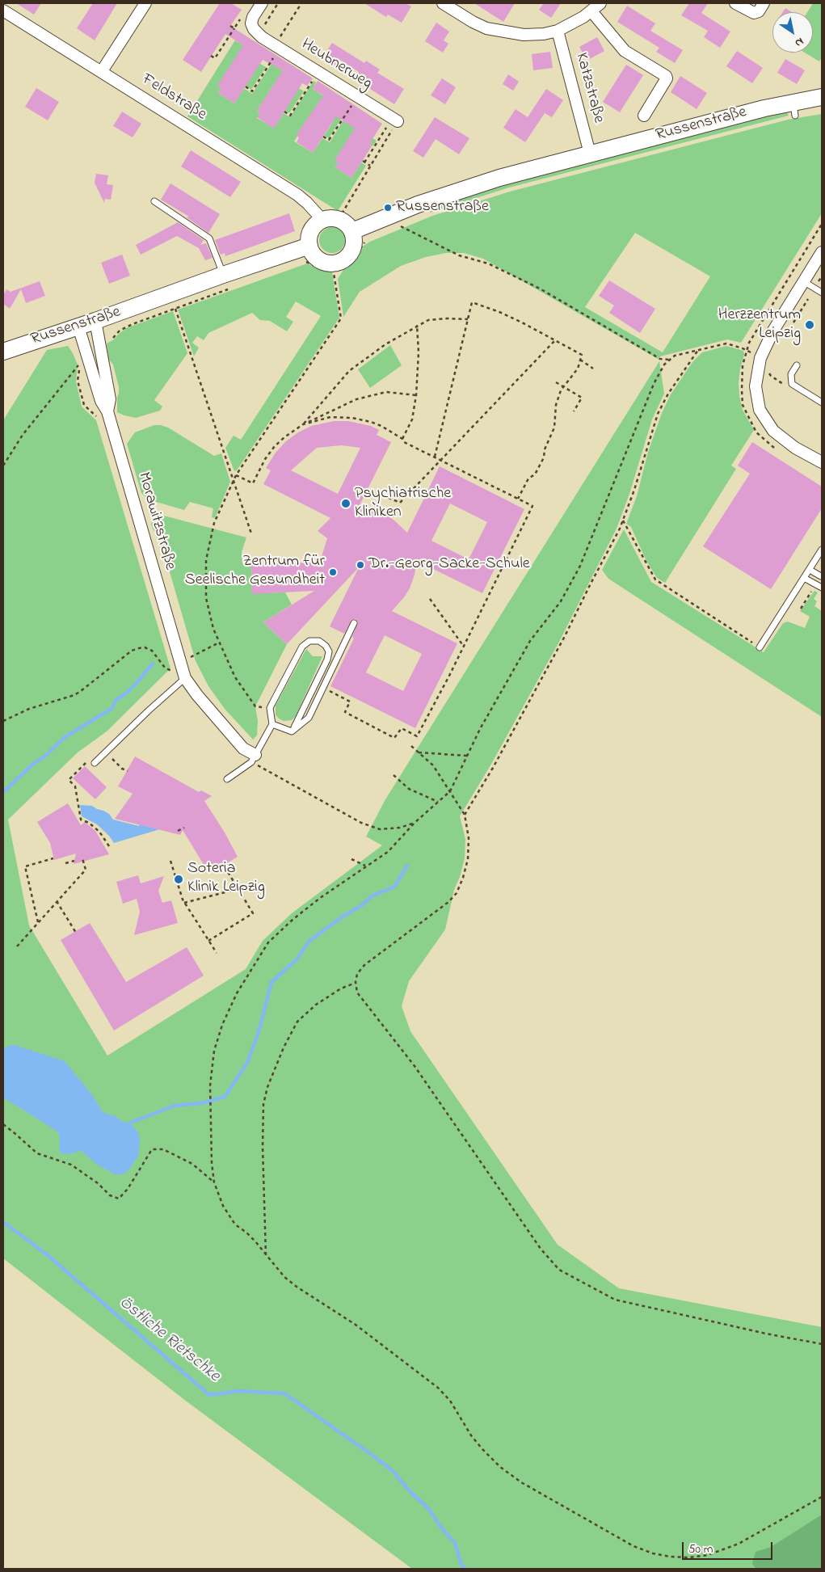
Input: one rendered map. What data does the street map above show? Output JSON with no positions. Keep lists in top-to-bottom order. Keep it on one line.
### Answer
{"streets":{"street":["Heubnerweg","Katzstraße","Feldstraße","Russenstraße","Morawitzstraße"]},"crossings":[["Katzstraße","Russenstraße"],["Feldstraße","Russenstraße"],["Russenstraße","Morawitzstraße"]],"water":["Östliche Rietschke"],"places":["Russenstraße","Herzzentrum Leipzig","Psychiatrische Kliniken","Dr.-Georg-Sacke-Schule","Zentrum für Seelische Gesundheit","Soteria Klinik Leipzig"],"scale_bar":"50 m","north":"bottom right"}
